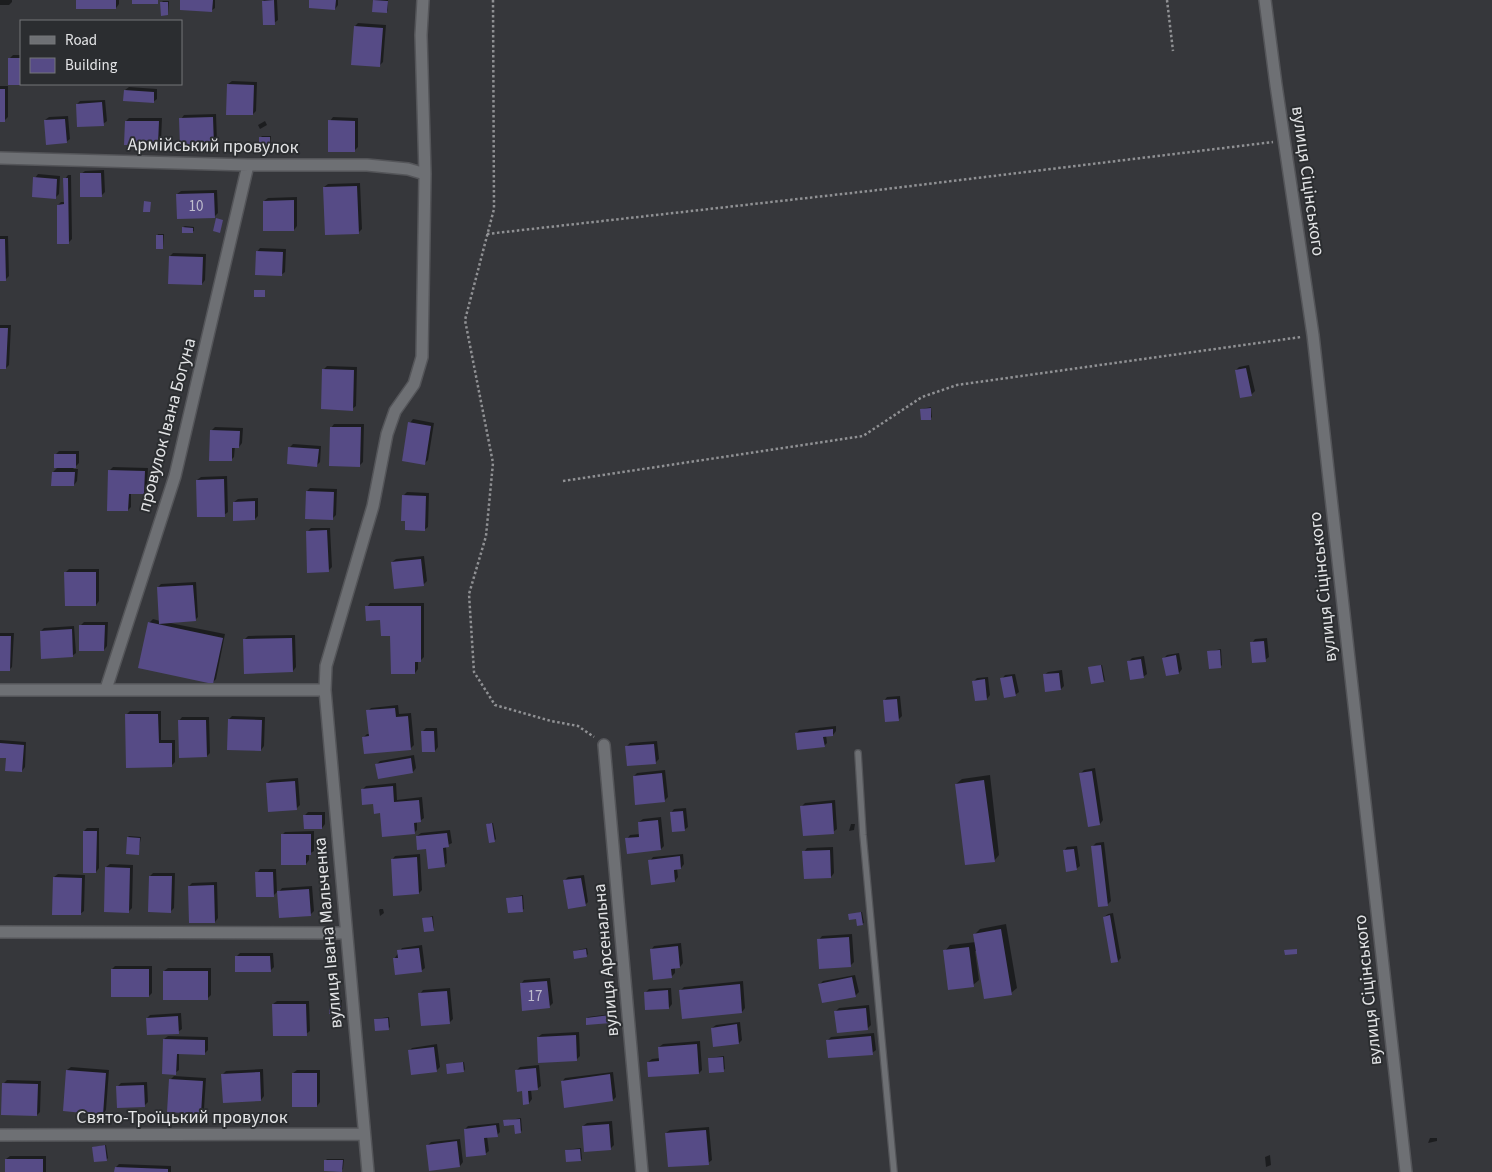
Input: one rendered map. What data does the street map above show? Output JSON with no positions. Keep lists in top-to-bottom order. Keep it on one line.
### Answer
{"streets":{"street":["Армійський провулок","вулиця Сіцінського","провулок Івана Богуна","вулиця Івана Мальченка","вулиця Арсенальна","Свято-Троїцький провулок"]},"crossings":[["Армійський провулок","провулок Івана Богуна"],["Армійський провулок","вулиця Івана Мальченка"],["вулиця Івана Мальченка","Свято-Троїцький провулок"]],"house_numbers":["10","17"],"legend":["Road","Building"]}
